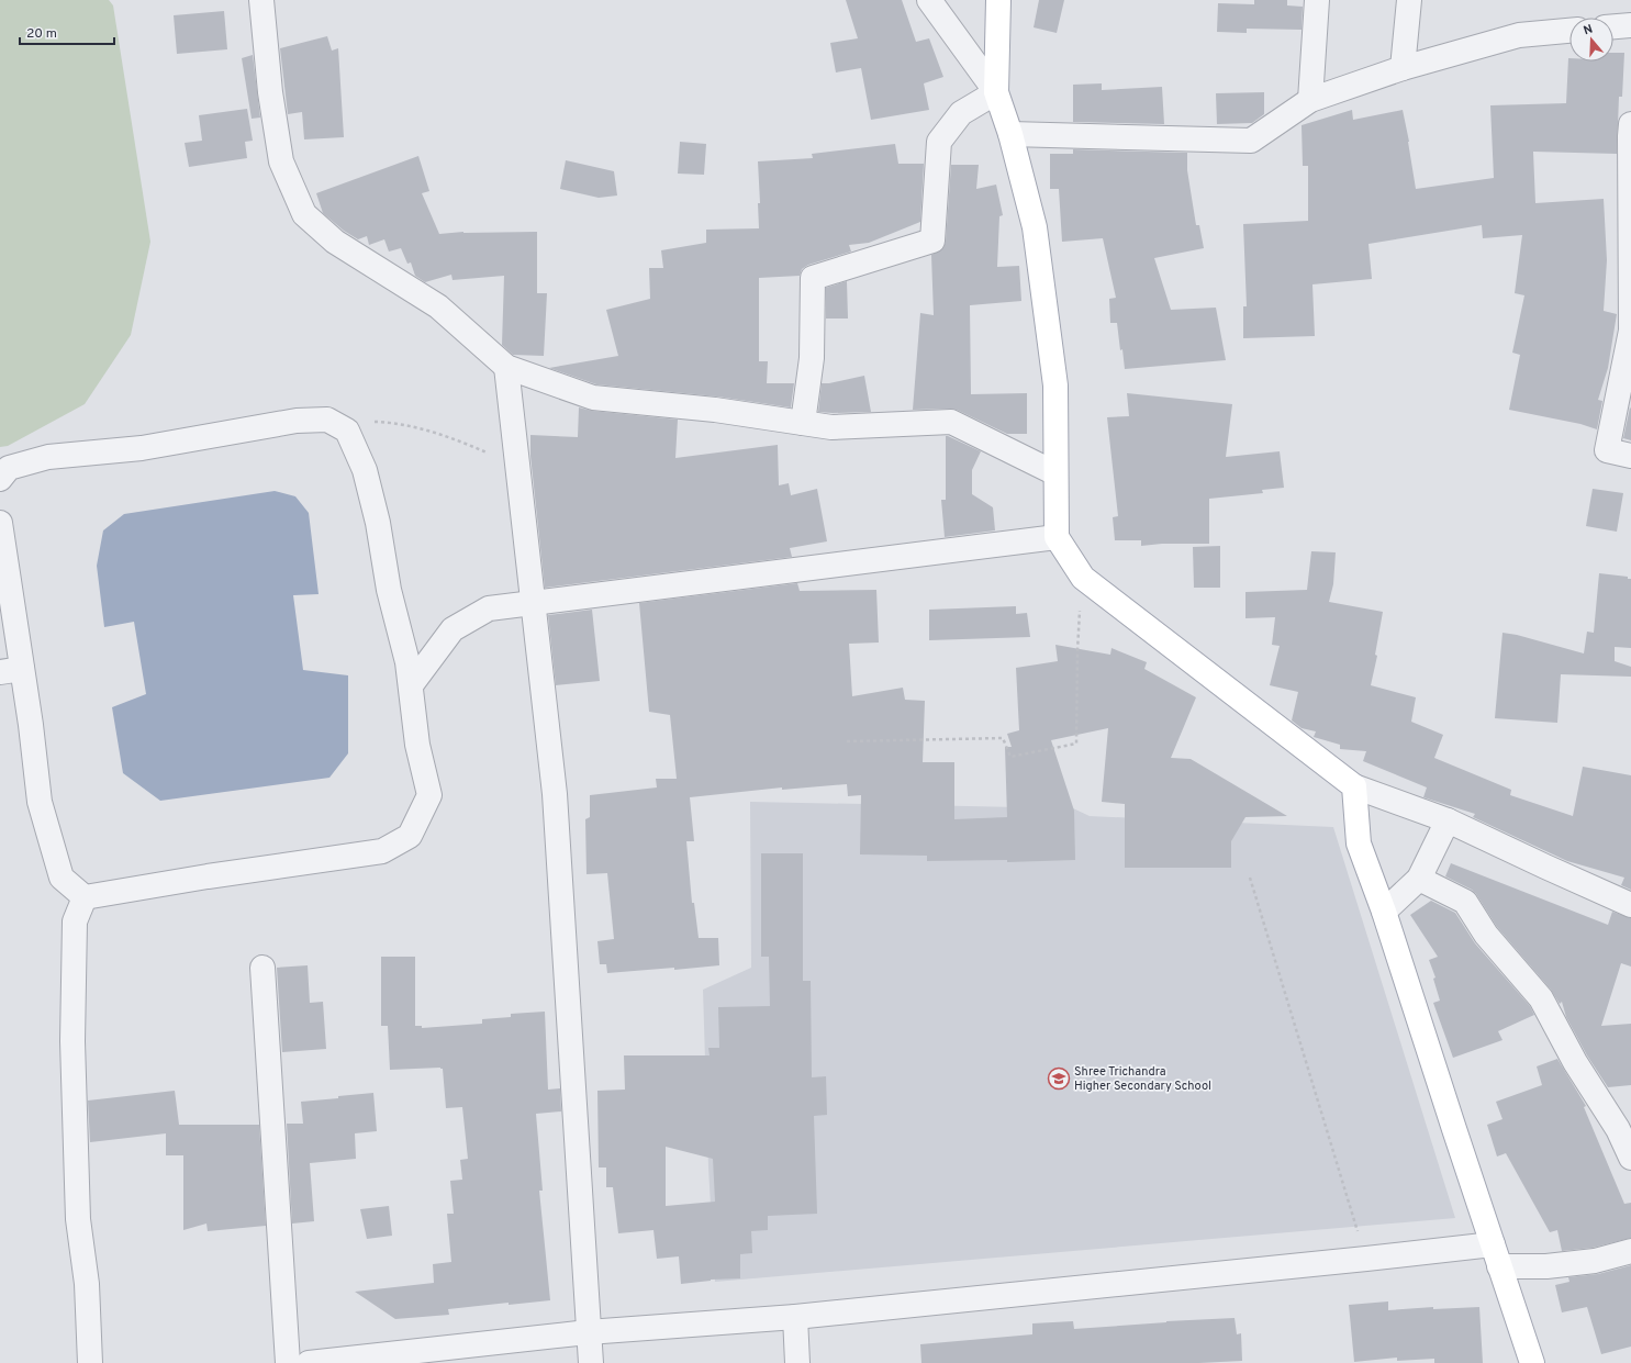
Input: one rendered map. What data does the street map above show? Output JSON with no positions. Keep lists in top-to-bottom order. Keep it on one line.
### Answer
{"places":{"school or university":["Shree Trichandra Higher Secondary School"]},"scale_bar":"20 m","north":"top"}
